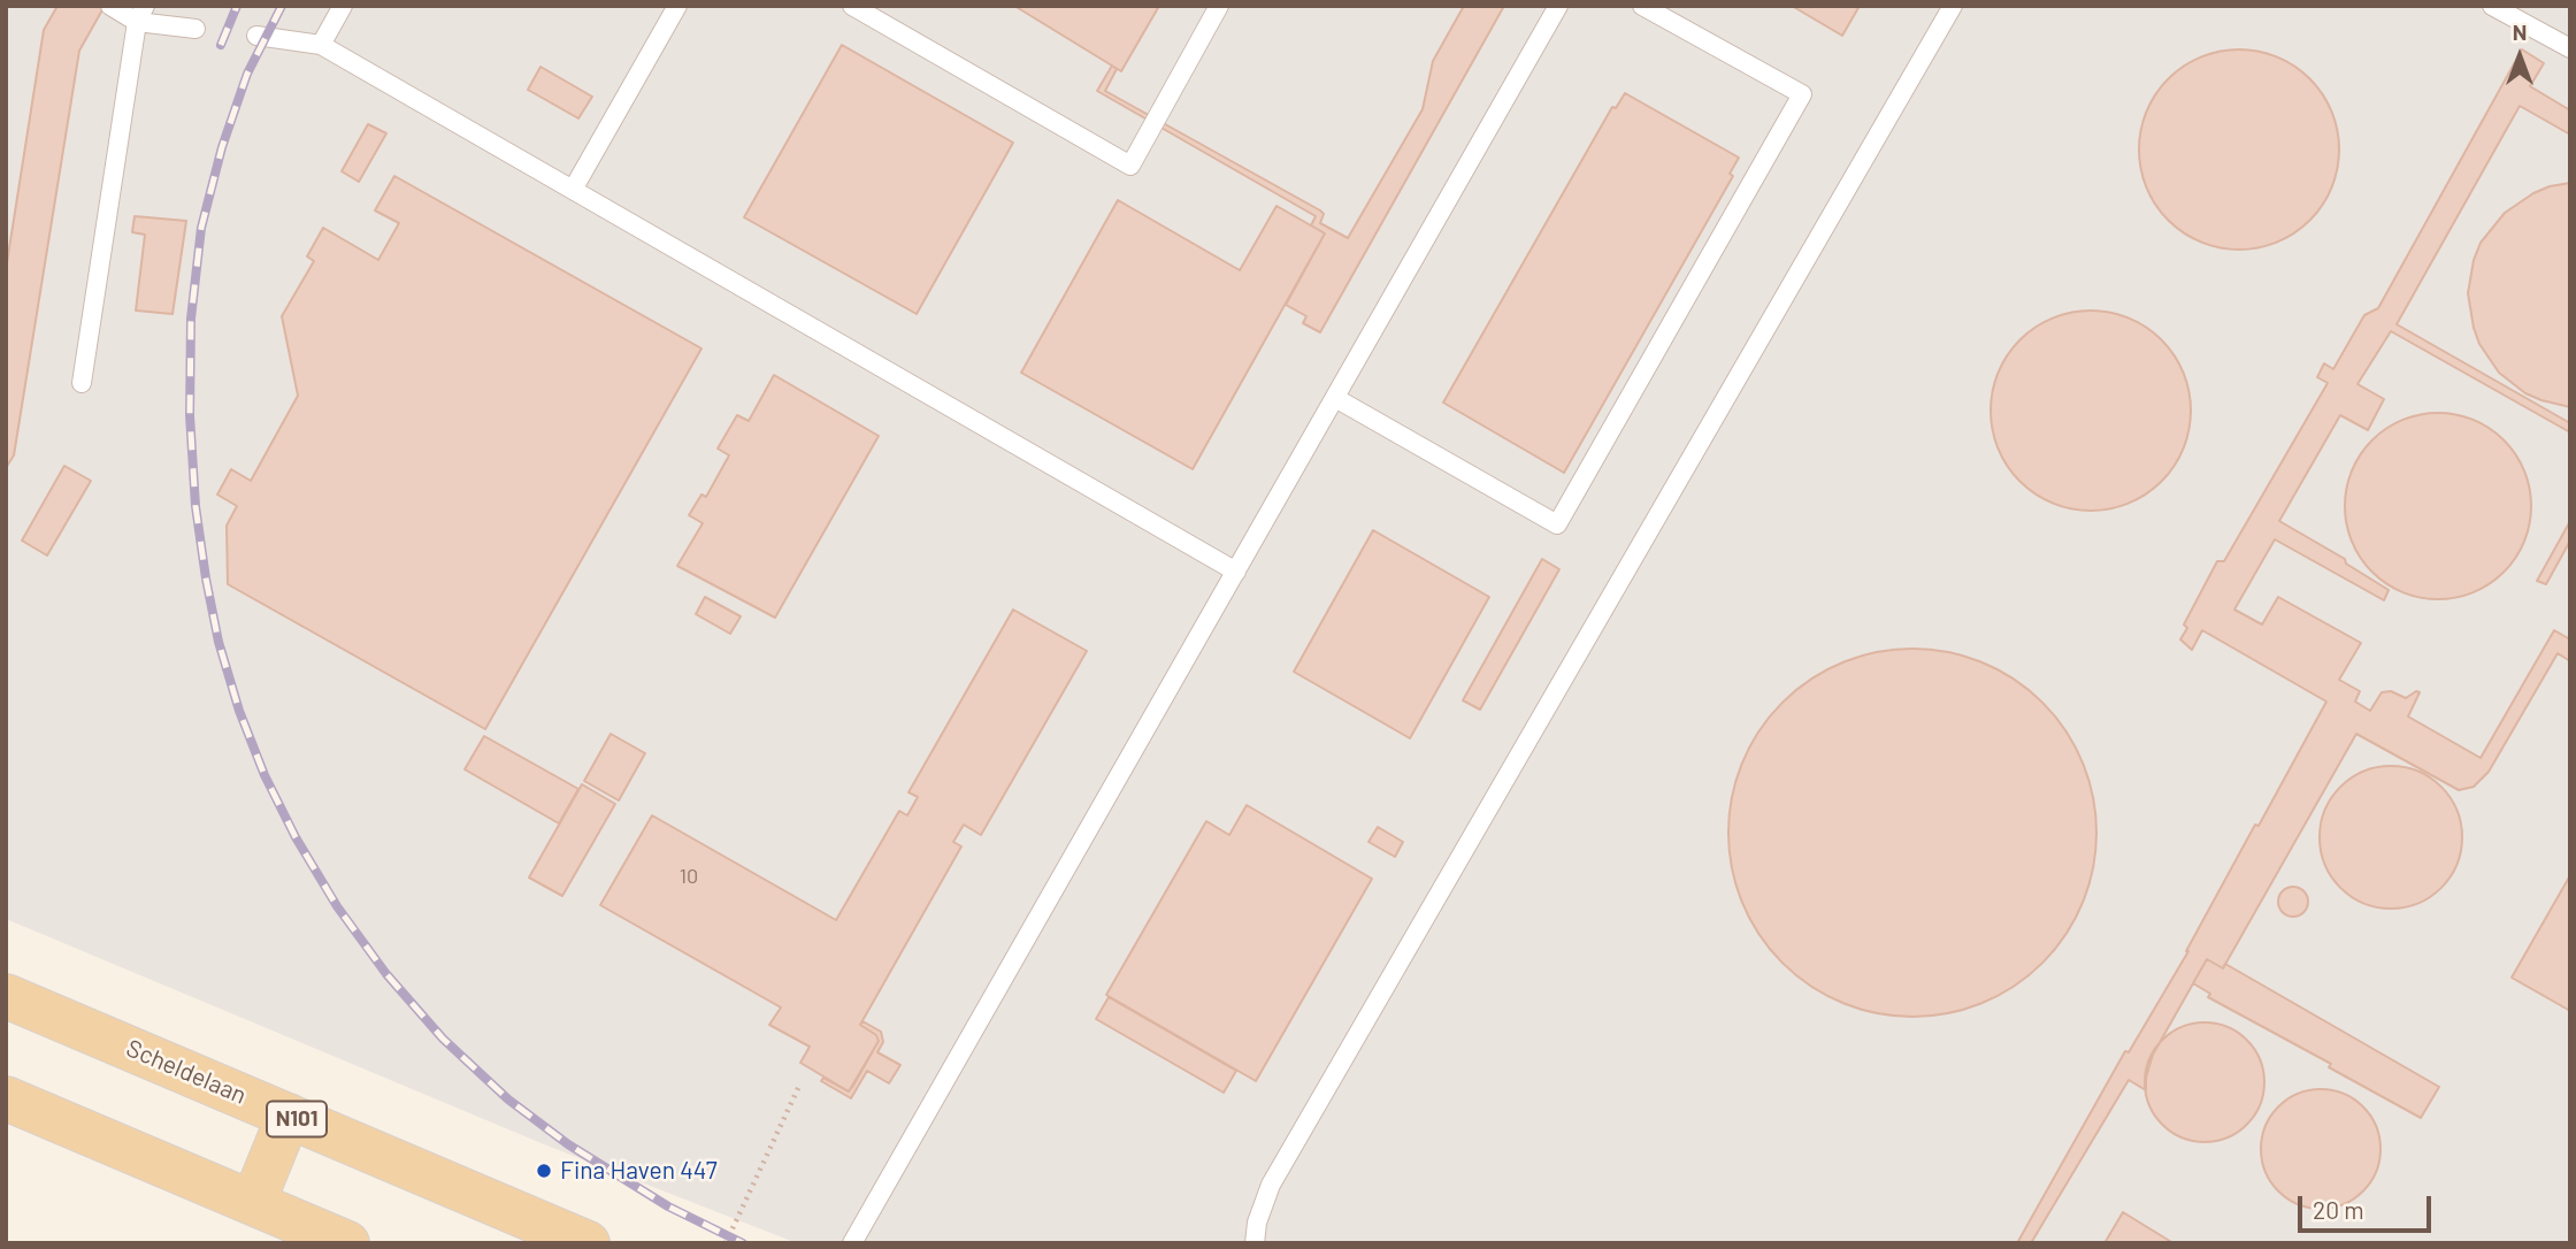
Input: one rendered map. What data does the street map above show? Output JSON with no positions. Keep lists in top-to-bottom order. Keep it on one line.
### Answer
{"streets":{"main road":["Scheldelaan","N101"]},"places":["Fina Haven 447"],"house_numbers":["10"],"scale_bar":"20 m","north":"top"}
